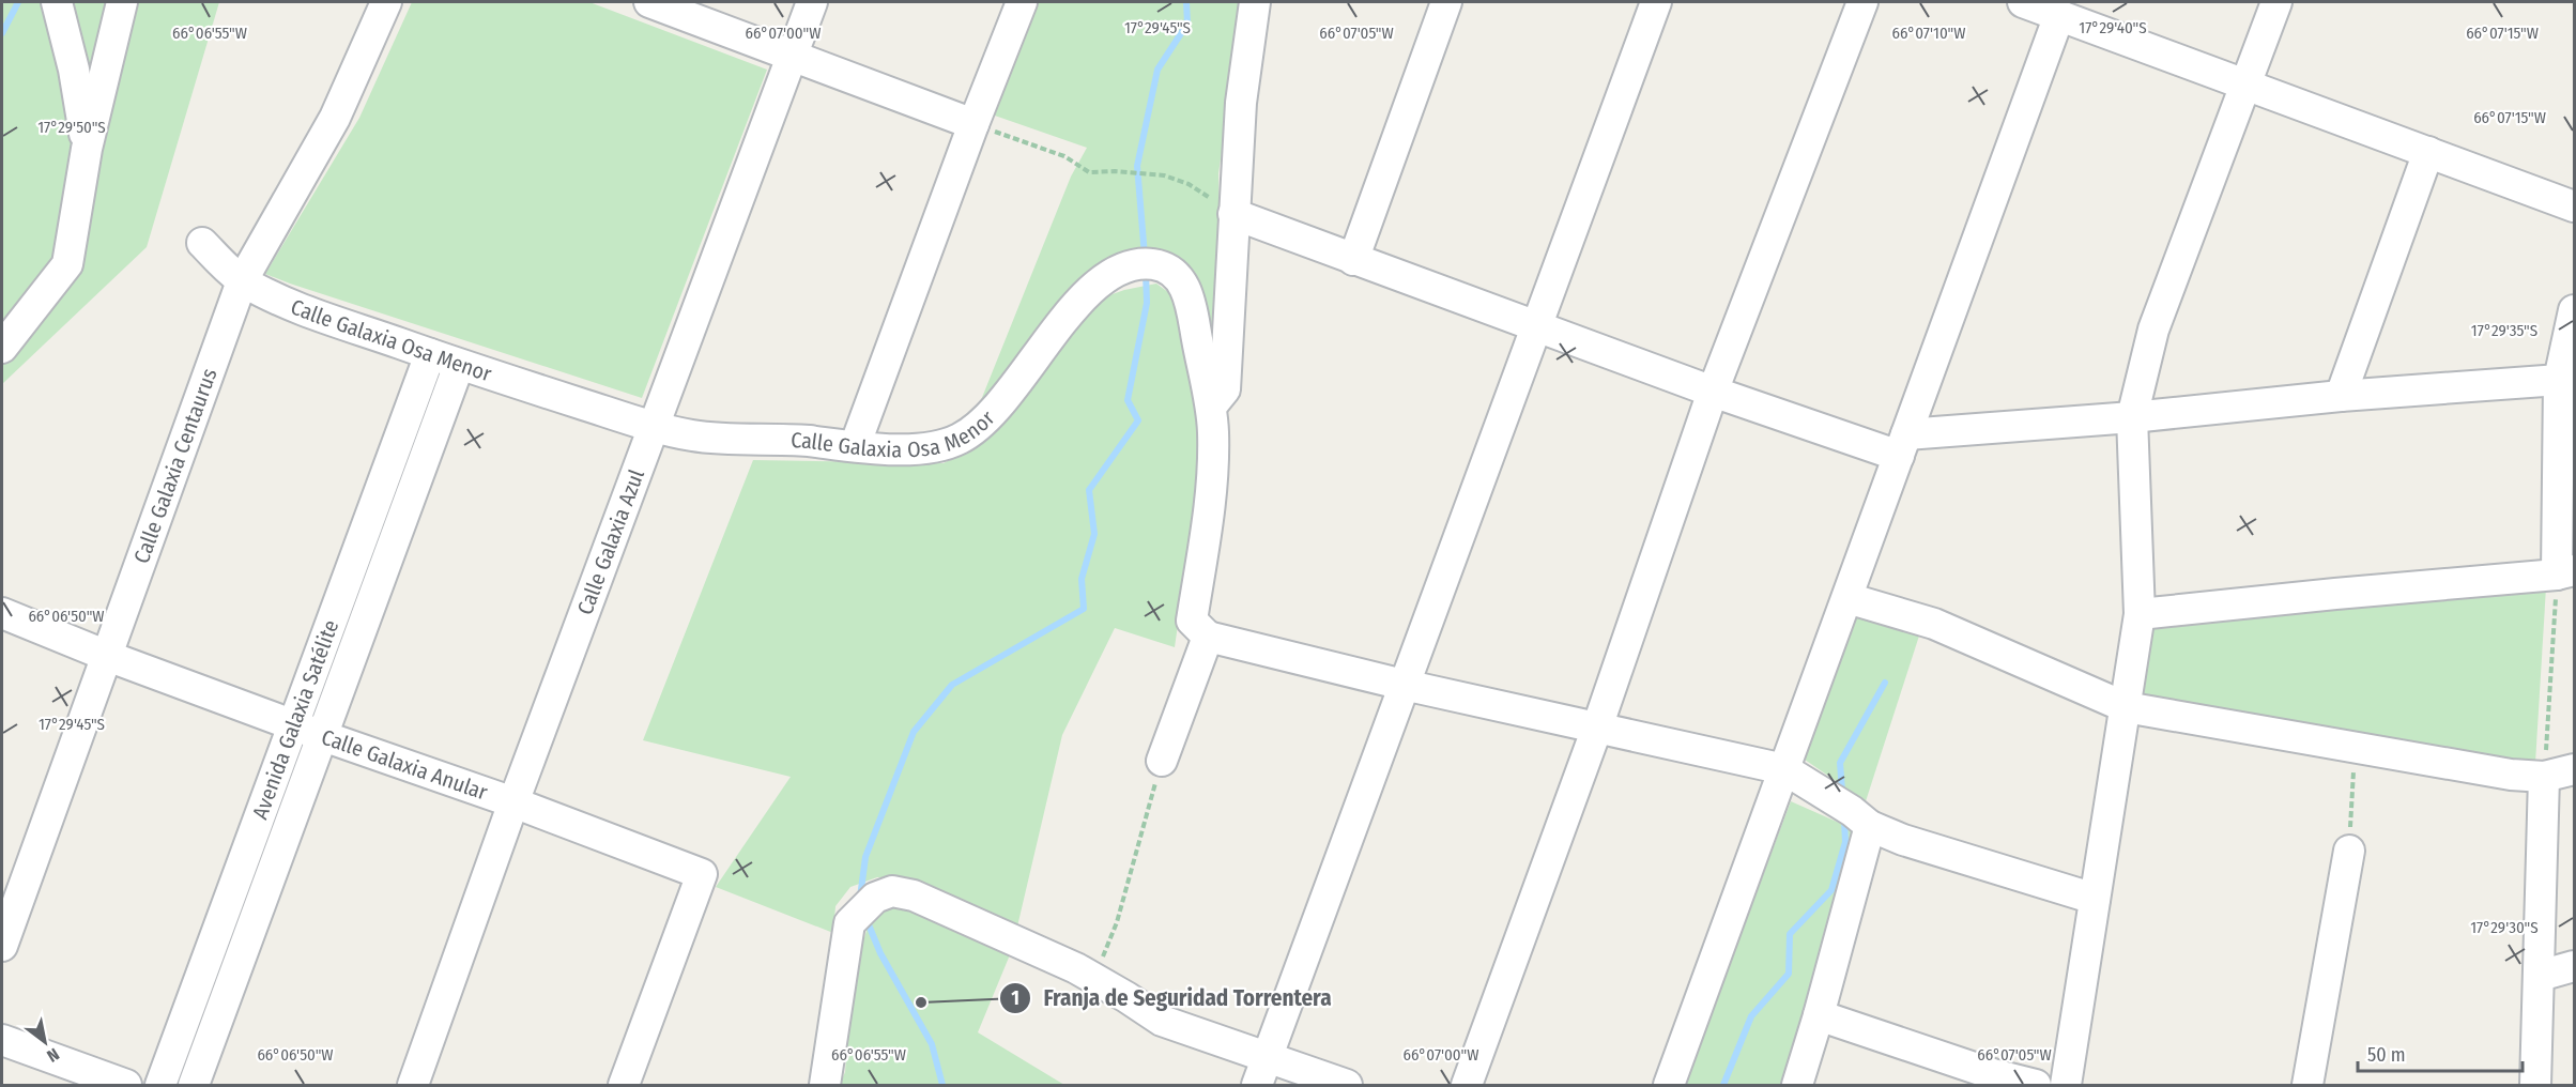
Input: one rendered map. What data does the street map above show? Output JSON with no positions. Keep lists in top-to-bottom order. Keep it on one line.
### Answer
{"streets":{"street":["Calle Galaxia Osa Menor","Calle Galaxia Centaurus","Calle Galaxia Azul","Avenida Galaxia Satélite","Calle Galaxia Anular"]},"crossings":[["Calle Galaxia Osa Menor","Calle Galaxia Centaurus"],["Calle Galaxia Osa Menor","Calle Galaxia Azul"],["Calle Galaxia Osa Menor","Avenida Galaxia Satélite"],["Calle Galaxia Centaurus","Calle Galaxia Anular"],["Calle Galaxia Azul","Calle Galaxia Anular"],["Avenida Galaxia Satélite","Calle Galaxia Anular"]],"places":["Franja de Seguridad Torrentera"],"scale_bar":"50 m","north":"bottom right","coordinates":["17°29'45\"S","17°29'40\"S","66°07'10\"W","66°06'55\"W","66°07'00\"W","66°07'05\"W","66°07'15\"W","17°29'50\"S","17°29'35\"S","66°06'50\"W","17°29'30\"S"]}
